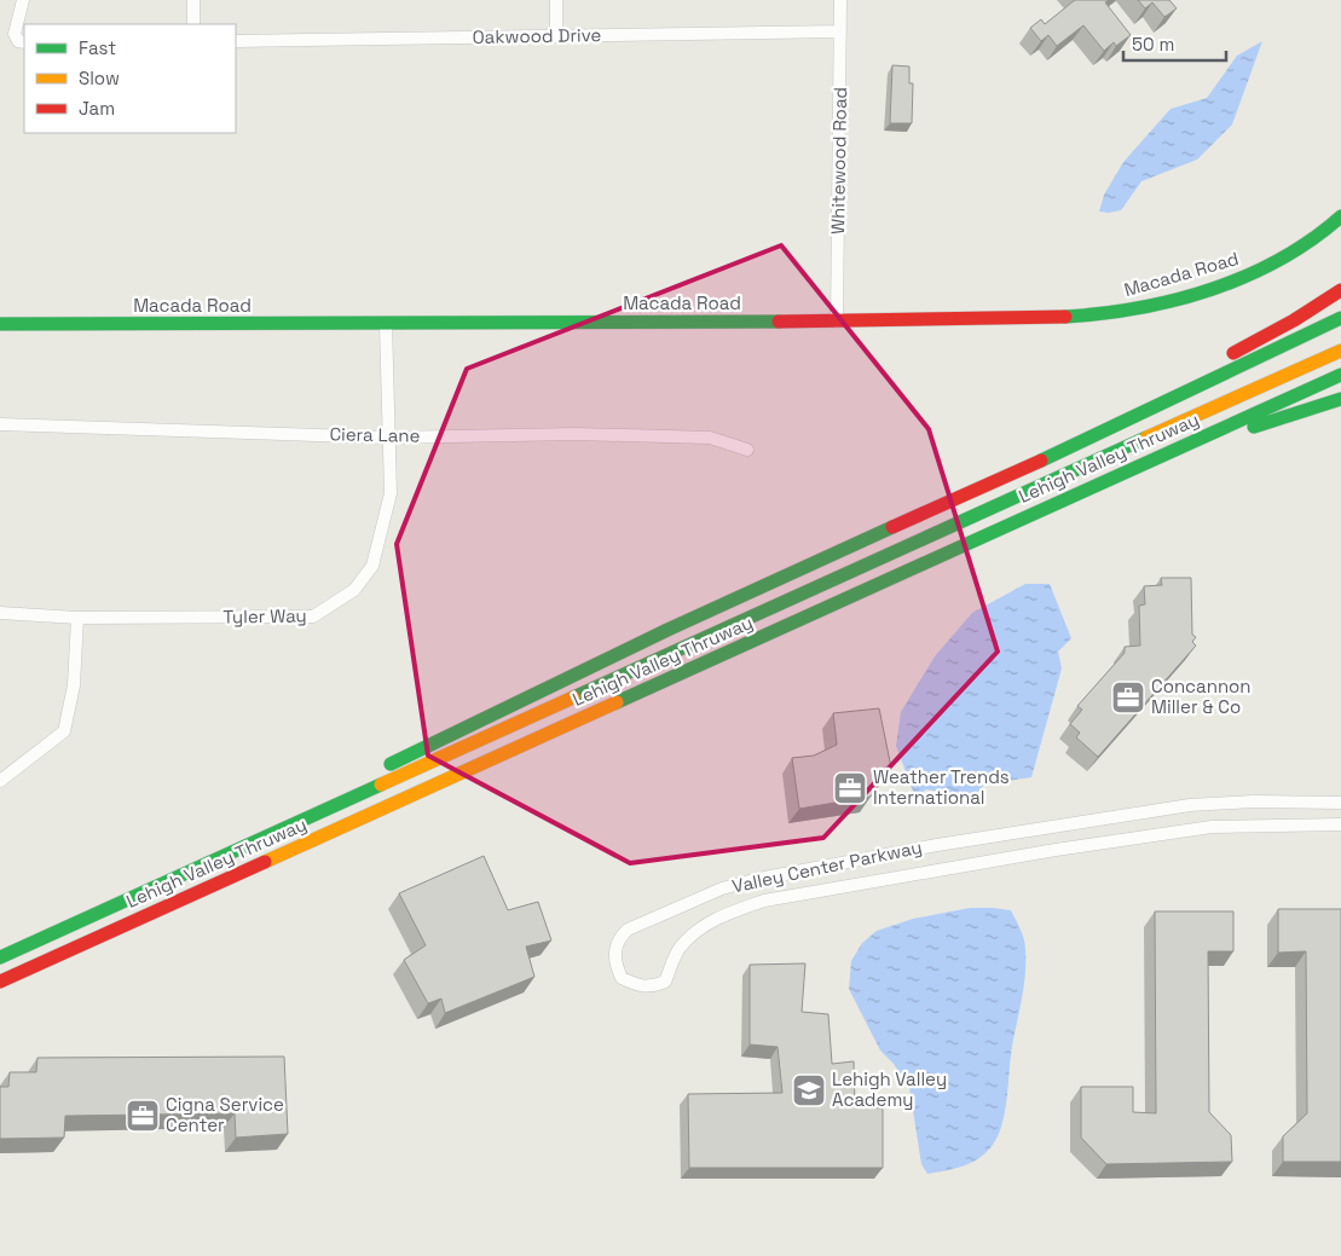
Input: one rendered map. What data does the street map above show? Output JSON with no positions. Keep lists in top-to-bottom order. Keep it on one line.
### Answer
{"streets":{"main road":["Macada Road","Lehigh Valley Thruway"],"street":["Oakwood Drive","Whitewood Road","Ciera Lane","Tyler Way","Valley Center Parkway"]},"crossings":[["Oakwood Drive","Whitewood Road"],["Whitewood Road","Macada Road"],["Macada Road","Tyler Way"],["Ciera Lane","Tyler Way"]],"places":{"office":["Concannon Miller & Co","Weather Trends International","Cigna Service Center"],"school or university":["Lehigh Valley Academy"]},"legend":["Fast","Slow","Jam"],"scale_bar":"50 m"}
